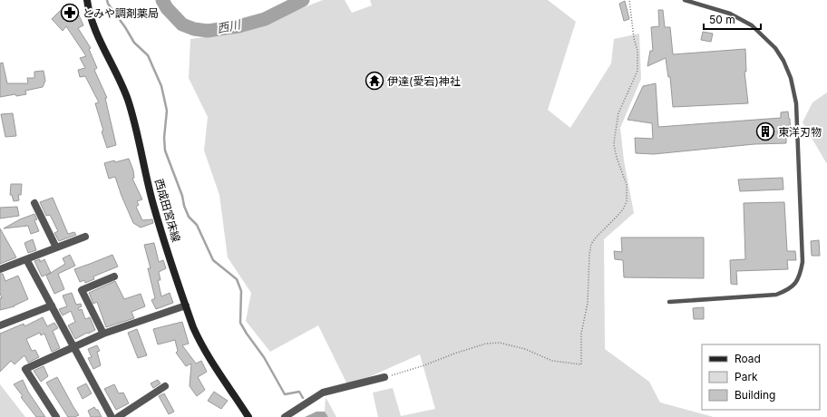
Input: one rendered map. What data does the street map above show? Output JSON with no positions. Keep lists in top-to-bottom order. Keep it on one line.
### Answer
{"streets":{"main road":["西成田宮床線"]},"water":["西川"],"places":{"pharmacy":["とみや調剤薬局"],"temple":["伊達(愛宕)神社"],"building":["東洋刃物"]},"legend":["Road","Park","Building"],"scale_bar":"50 m"}
